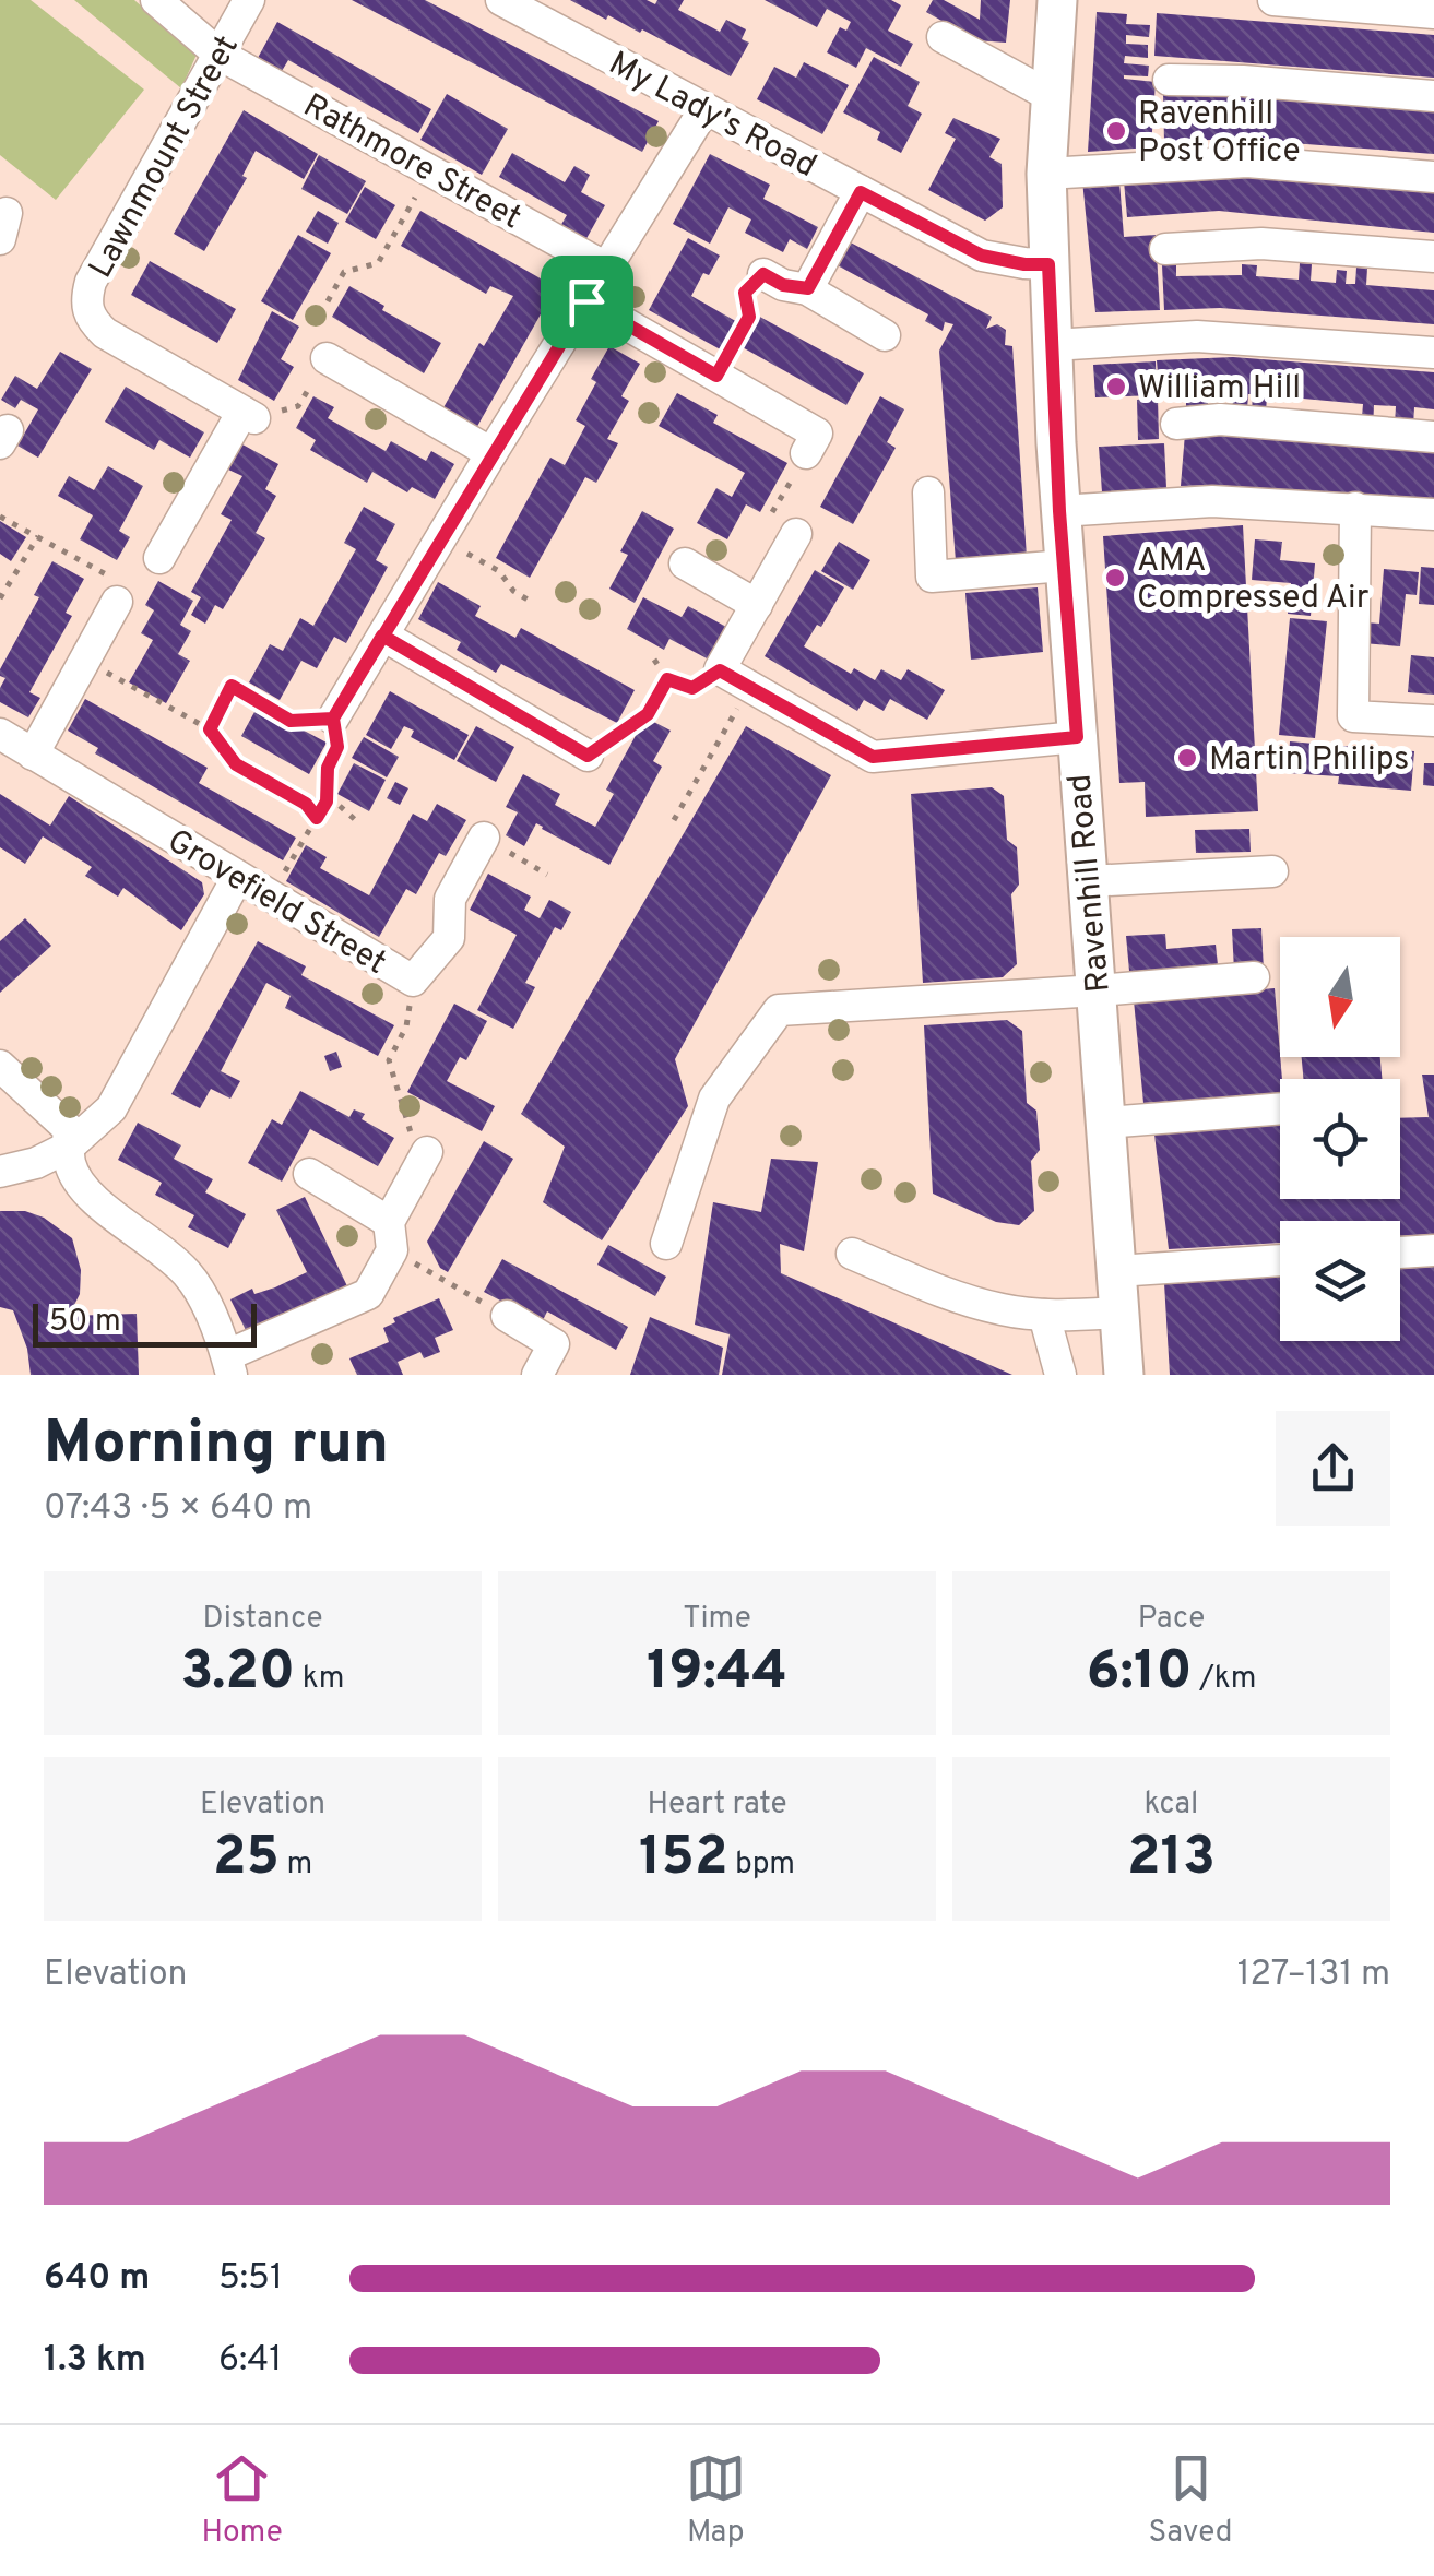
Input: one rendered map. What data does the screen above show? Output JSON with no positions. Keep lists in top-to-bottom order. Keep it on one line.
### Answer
{"streets":{"main road":["Ravenhill Road"],"street":["My Lady's Road","Lawnmount Street","Rathmore Street","Grovefield Street"]},"crossings":[["My Lady's Road","Ravenhill Road"],["Lawnmount Street","Rathmore Street"]],"places":["Ravenhill Post Office","William Hill","AMA Compressed Air","Martin Philips"],"scale_bar":"50 m","north":"bottom","page":{"scale":"50 m","heading":["Morning run","07:43 · 5 × 640 m"],"stats":[["Distance","3.20 km"],["Time","19:44"],["Pace","6:10 /km"],["Elevation","25 m"],["Heart rate","152 bpm"],["kcal","213"]],"chart":["Elevation","127–131 m"],"list":[{"name":"640 m","note":"5:51"},{"name":"1.3 km","note":"6:41"}],"tabs":["Home","Map","Saved"]}}
